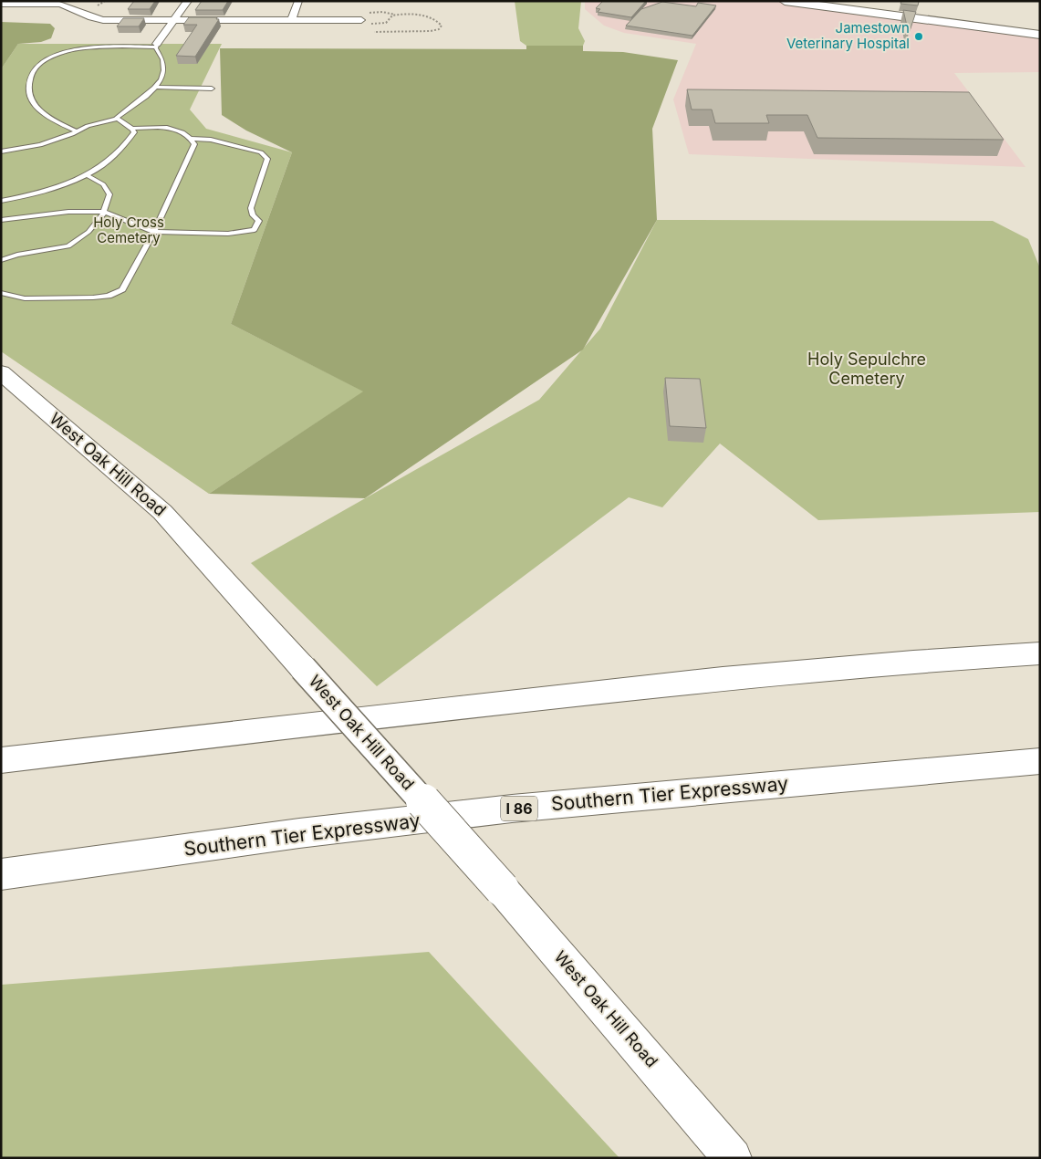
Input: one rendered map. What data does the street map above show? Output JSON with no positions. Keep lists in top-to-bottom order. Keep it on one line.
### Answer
{"streets":{"main road":["West Oak Hill Road","Southern Tier Expressway","I 86"]},"parks":["Holy Cross Cemetery","Holy Sepulchre Cemetery"],"places":["Jamestown Veterinary Hospital"]}
